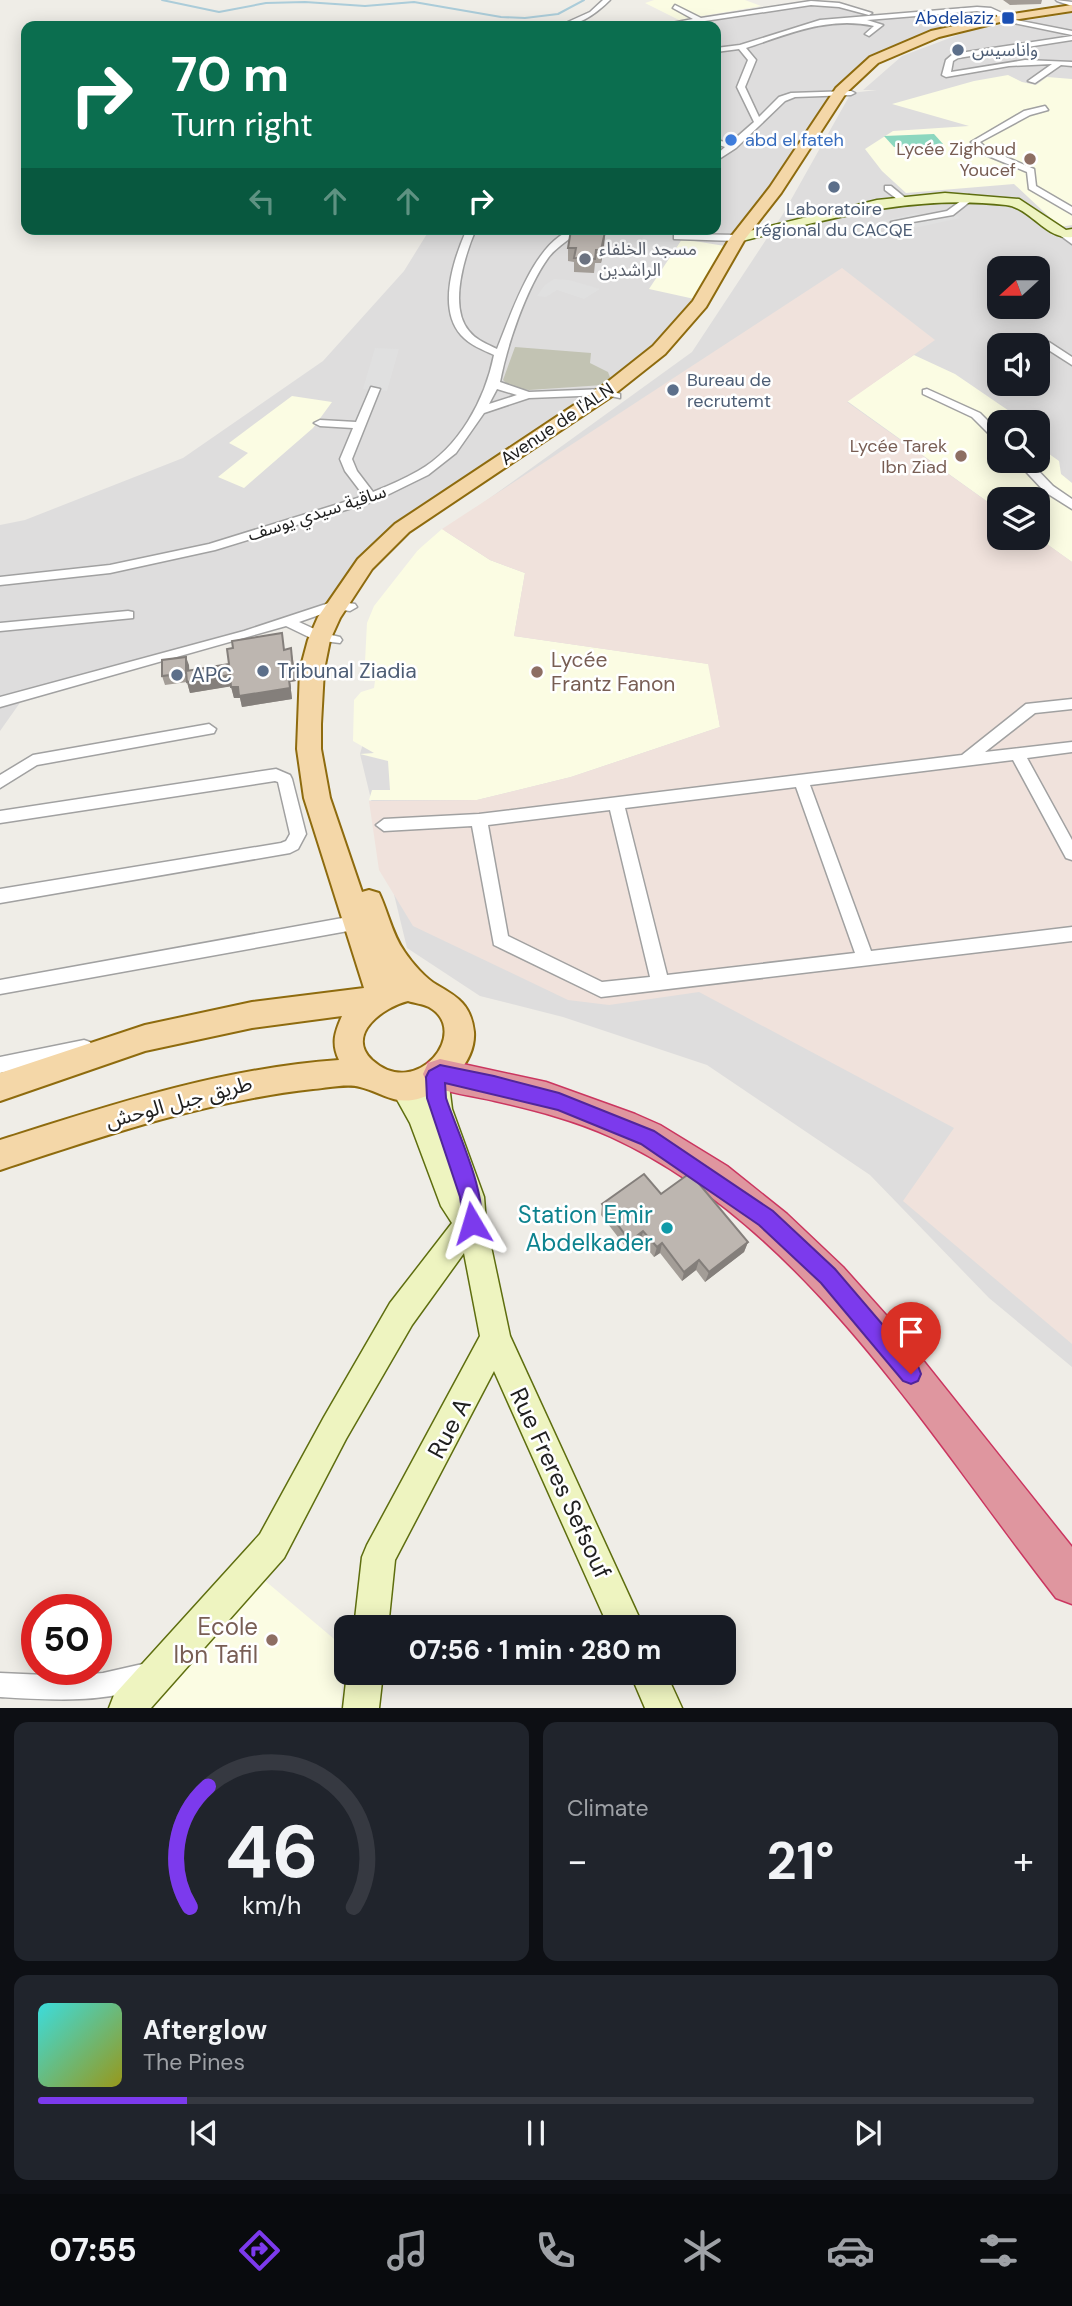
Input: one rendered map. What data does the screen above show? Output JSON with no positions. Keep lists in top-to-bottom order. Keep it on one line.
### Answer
{"streets":{"main road":["Avenue de l'ALN","طريق جبل الوحش","Rue A","Rue Freres Sefsouf"],"street":["ساقية سيدي يوسف"]},"crossings":[["Avenue de l'ALN","طريق جبل الوحش"],["Rue A","Rue Freres Sefsouf"]],"places":{"transit":["Abdelaziz"],"other":["واناسيس","abd el fateh","Lycée Zighoud Youcef","Laboratoire régional du CACQE","مسجد الخلفاء الراشدين","Bureau de recrutemt","Lycée Tarek Ibn Ziad","Tribunal Ziadia","Lycée Frantz Fanon","APC","Station Emir Abdelkader","Ecole Ibn Tafil"]},"north":"left","page":{"turn":["70 m","Turn right"],"limit":"50","trip":"07:56 · 1 min · 280 m","tile":"Climate","heat":["−","21°","+"],"song":["Afterglow","The Pines"],"tabs":"07:55","gauge":["46","km/h"]}}
